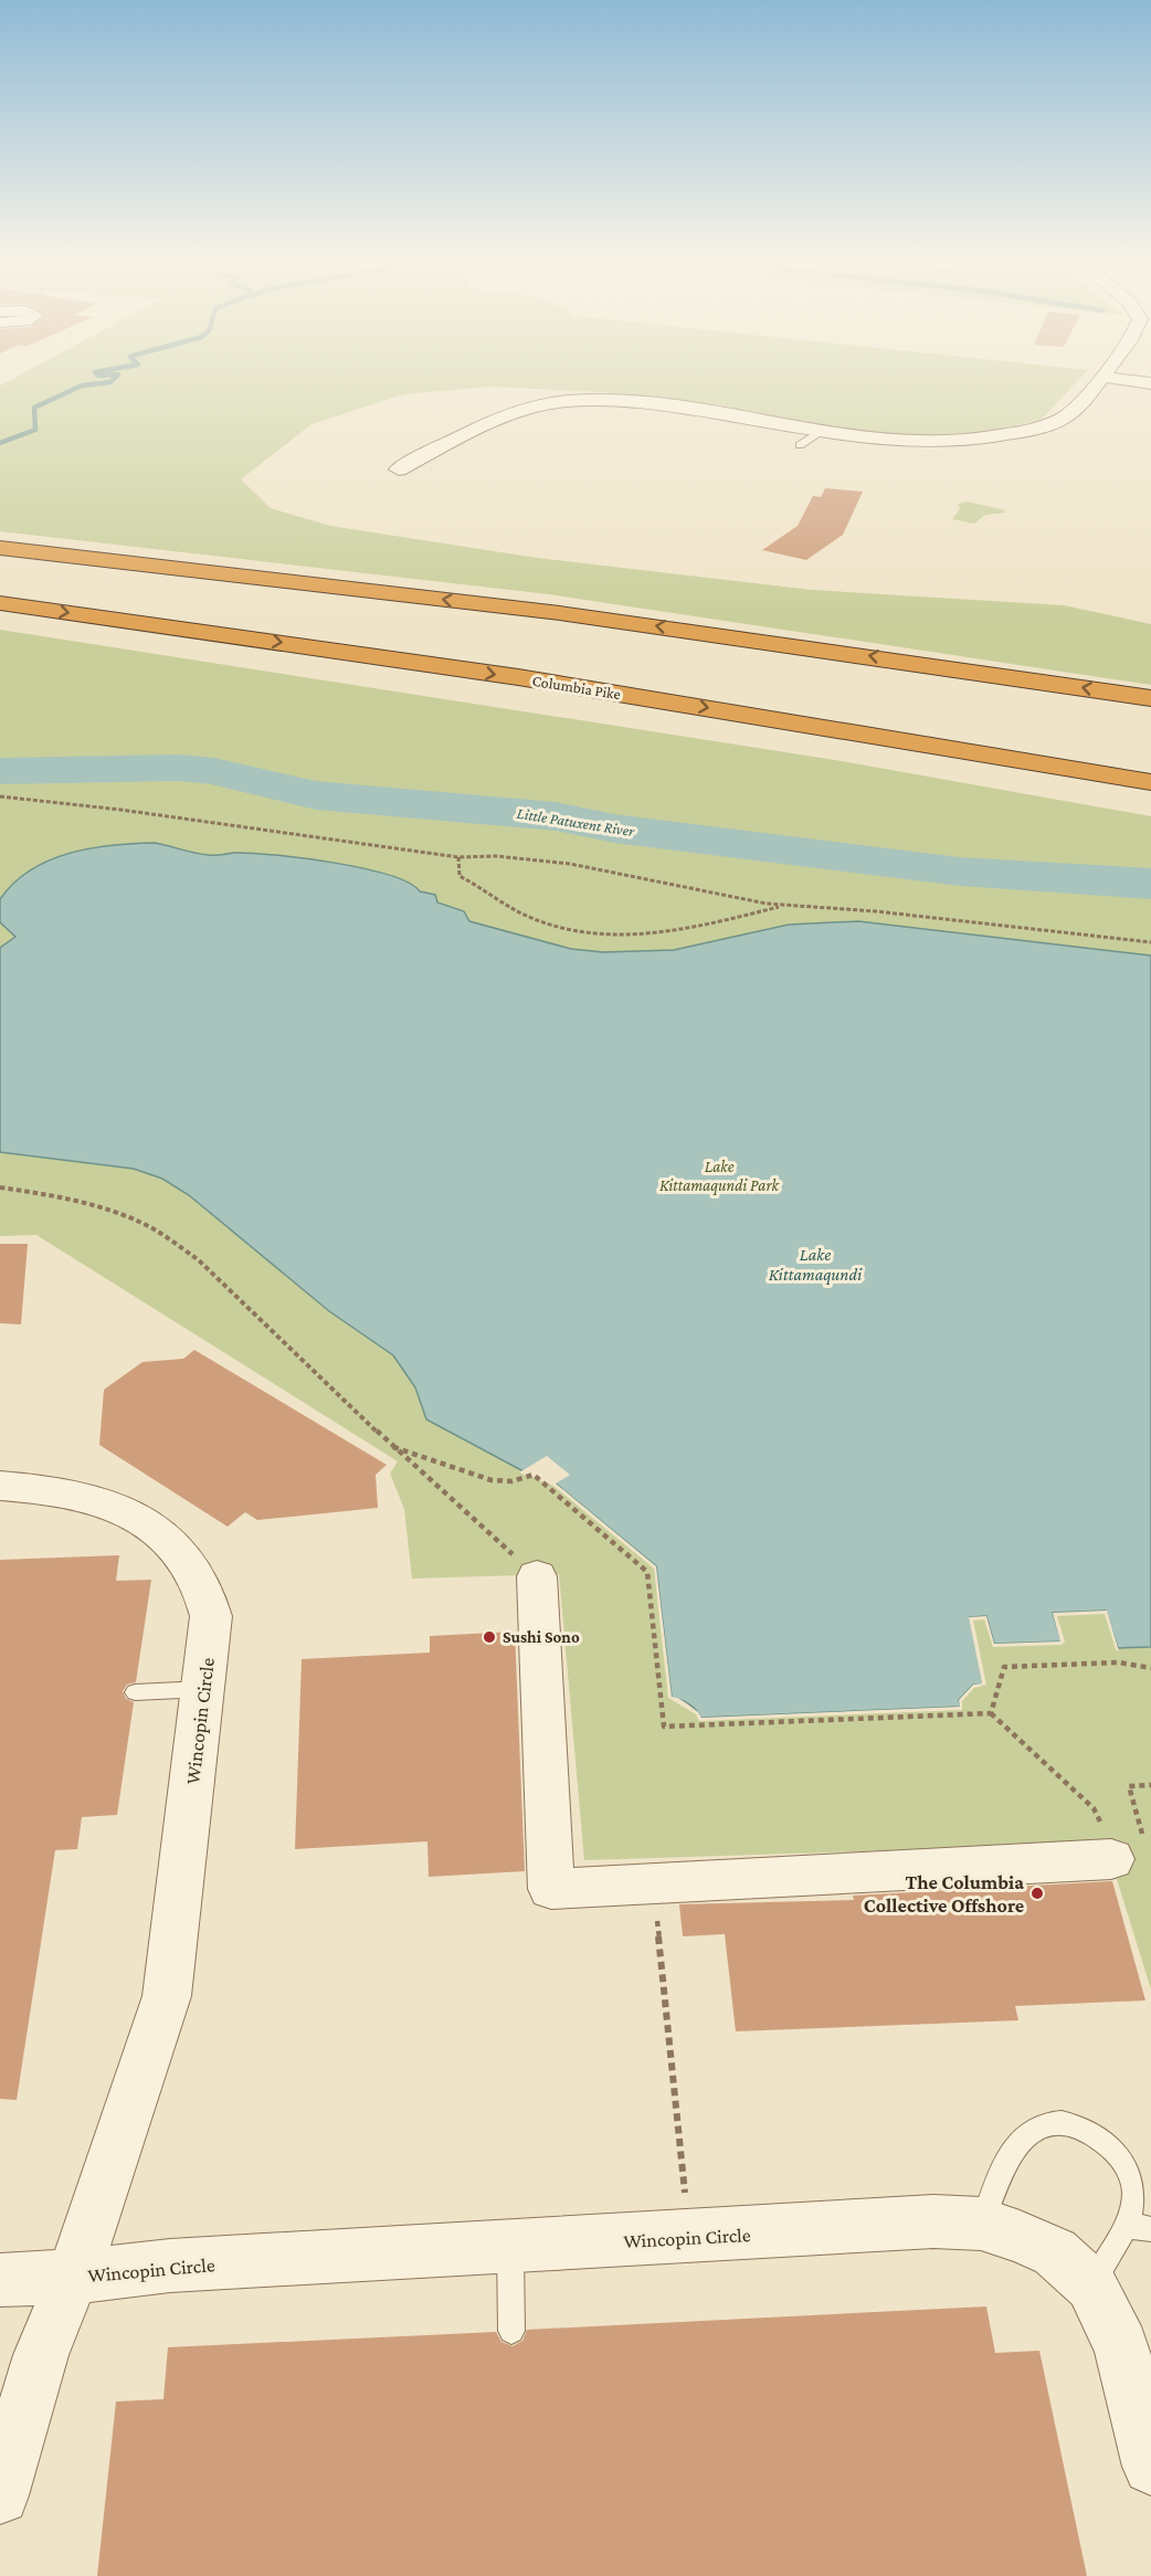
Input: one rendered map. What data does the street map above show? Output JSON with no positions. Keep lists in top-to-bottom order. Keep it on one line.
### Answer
{"streets":{"highway":["Columbia Pike"],"street":["Wincopin Circle"]},"water":["Little Patuxent River","Lake Kittamaqundi"],"parks":["Lake Kittamaqundi Park"],"places":["Sushi Sono","The Columbia Collective Offshore"]}
